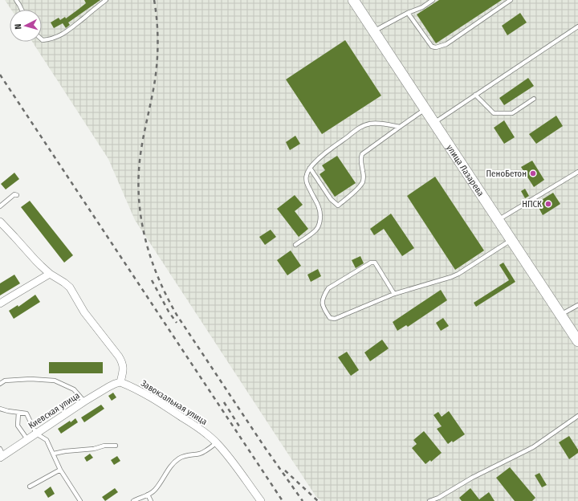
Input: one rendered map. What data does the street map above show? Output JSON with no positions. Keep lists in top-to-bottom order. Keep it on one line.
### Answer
{"streets":{"main road":["улица Лазарева"],"street":["Завокзальная улица","Киевская улица"]},"crossings":[["Завокзальная улица","Киевская улица"]],"places":["ПеноБетон","НПСК"],"north":"left"}
